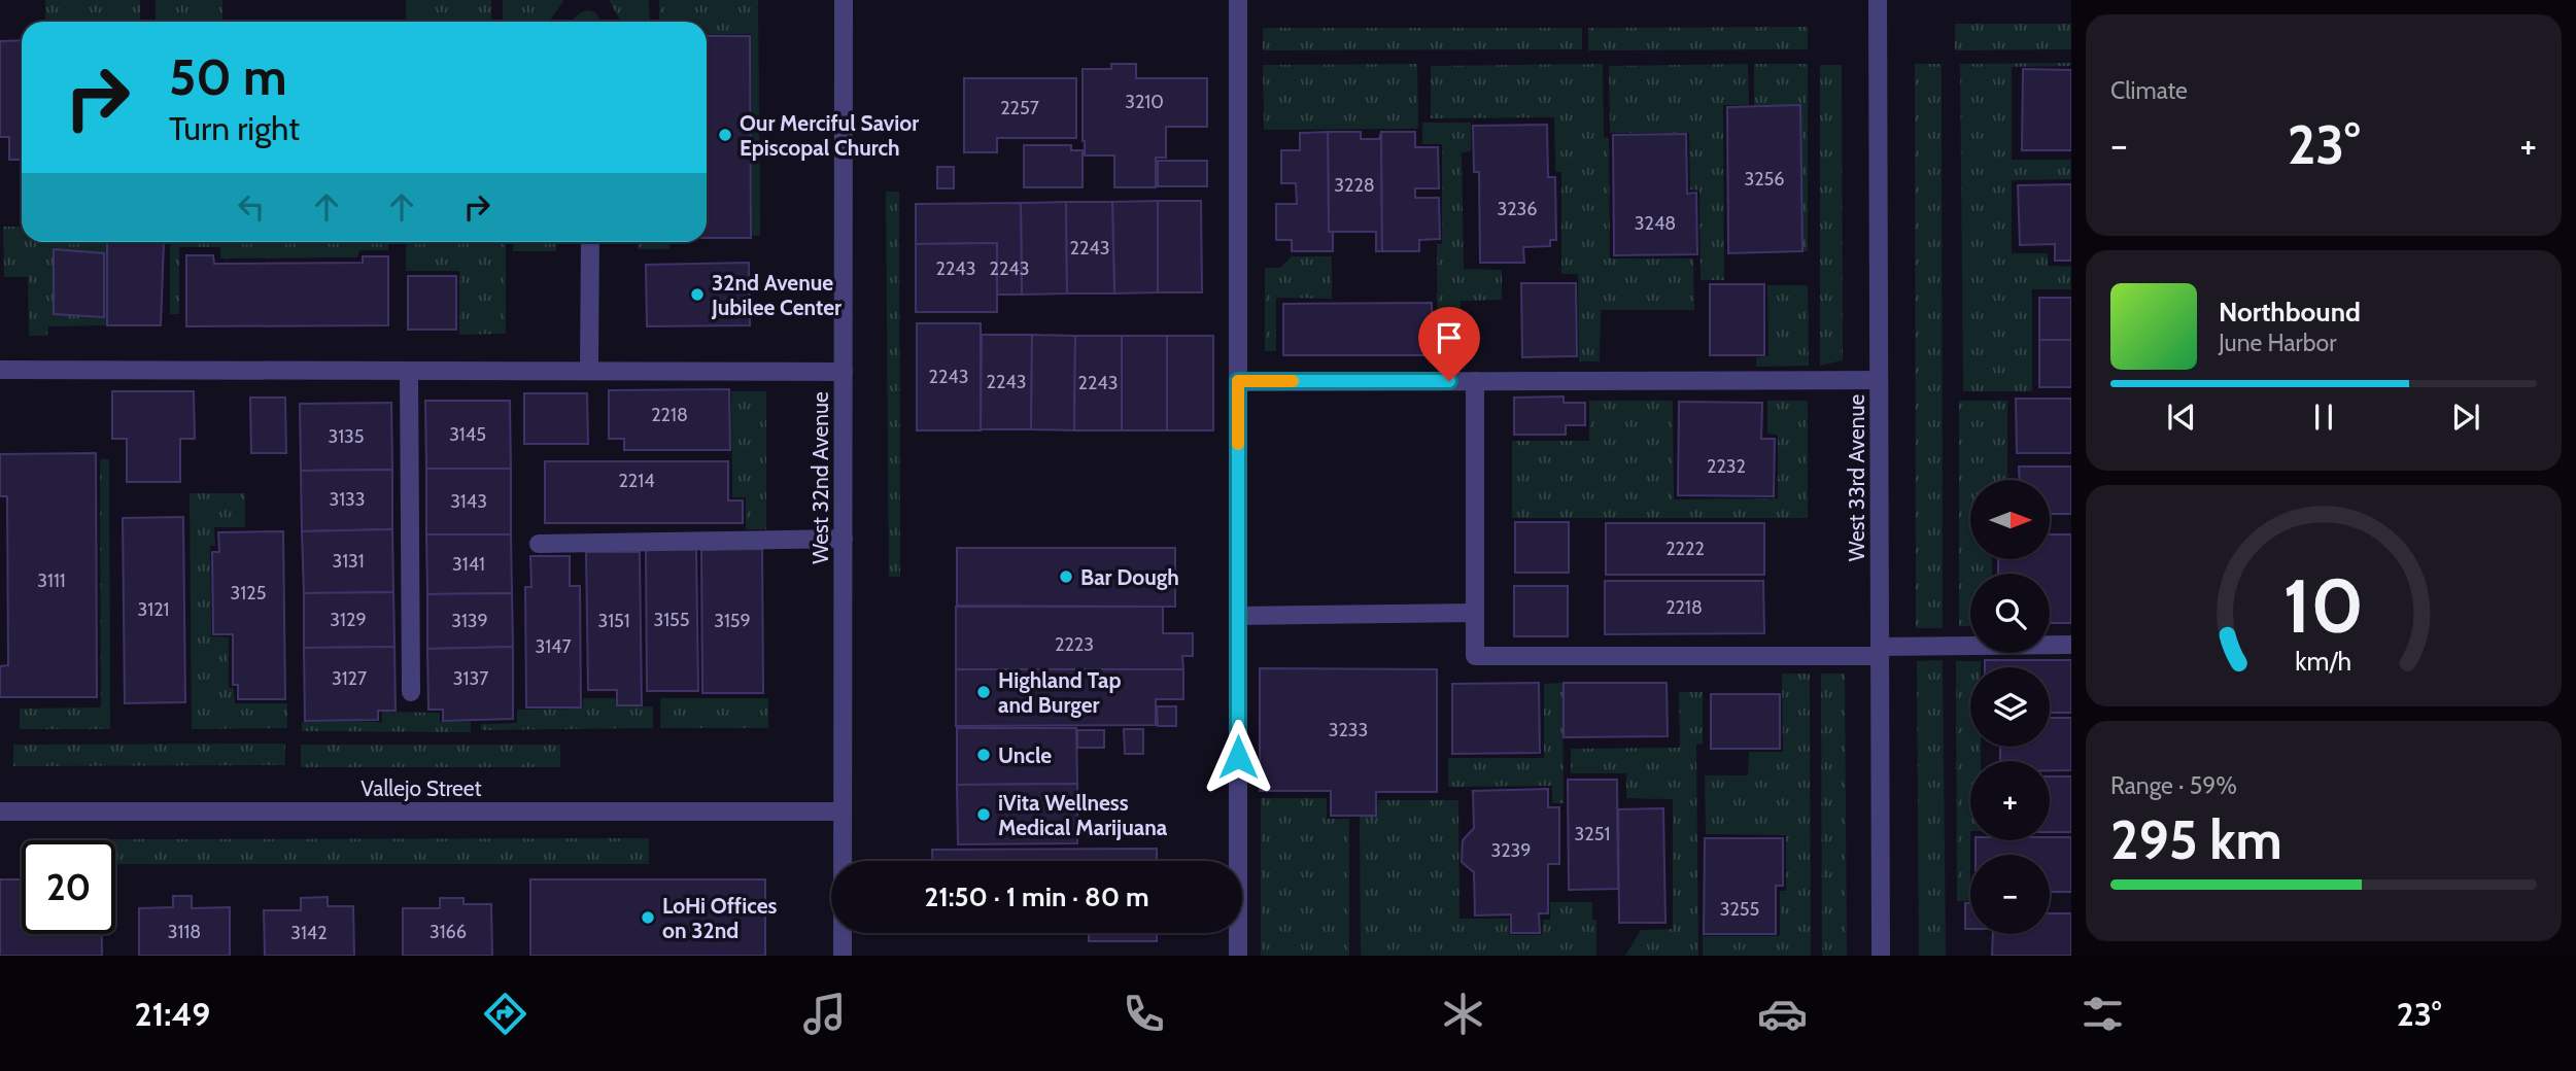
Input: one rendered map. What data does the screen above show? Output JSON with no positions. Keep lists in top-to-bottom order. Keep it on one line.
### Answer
{"streets":{"street":["West 32nd Avenue","West 33rd Avenue","Vallejo Street"]},"crossings":[["West 32nd Avenue","Vallejo Street"]],"places":["Our Merciful Savior Episcopal Church","32nd Avenue Jubilee Center","Bar Dough","Highland Tap and Burger","Uncle","iVita Wellness Medical Marijuana","LoHi Offices on 32nd"],"house_numbers":["3210","2257","3256","3228","3236","3248","2243","2243","2243","2243","2243","2243","2218","3145","3135","2232","2214","3133","3143","2222","3131","3141","3111","3125","2218","3121","3129","3155","3139","3151","3159","2223","3147","3127","3137","3233","3251","3239","3255","3118","3166","3142"],"north":"right","page":{"tile":["Climate",["Range · 59%","295 km"]],"turn":["50 m","Turn right"],"heat":["−","23°","+"],"song":["Northbound","June Harbor"],"map_buttons":["+","−"],"limit":"20","trip":"21:50 · 1 min · 80 m","tabs":["21:49","23°"],"gauge":["10","km/h"]}}
